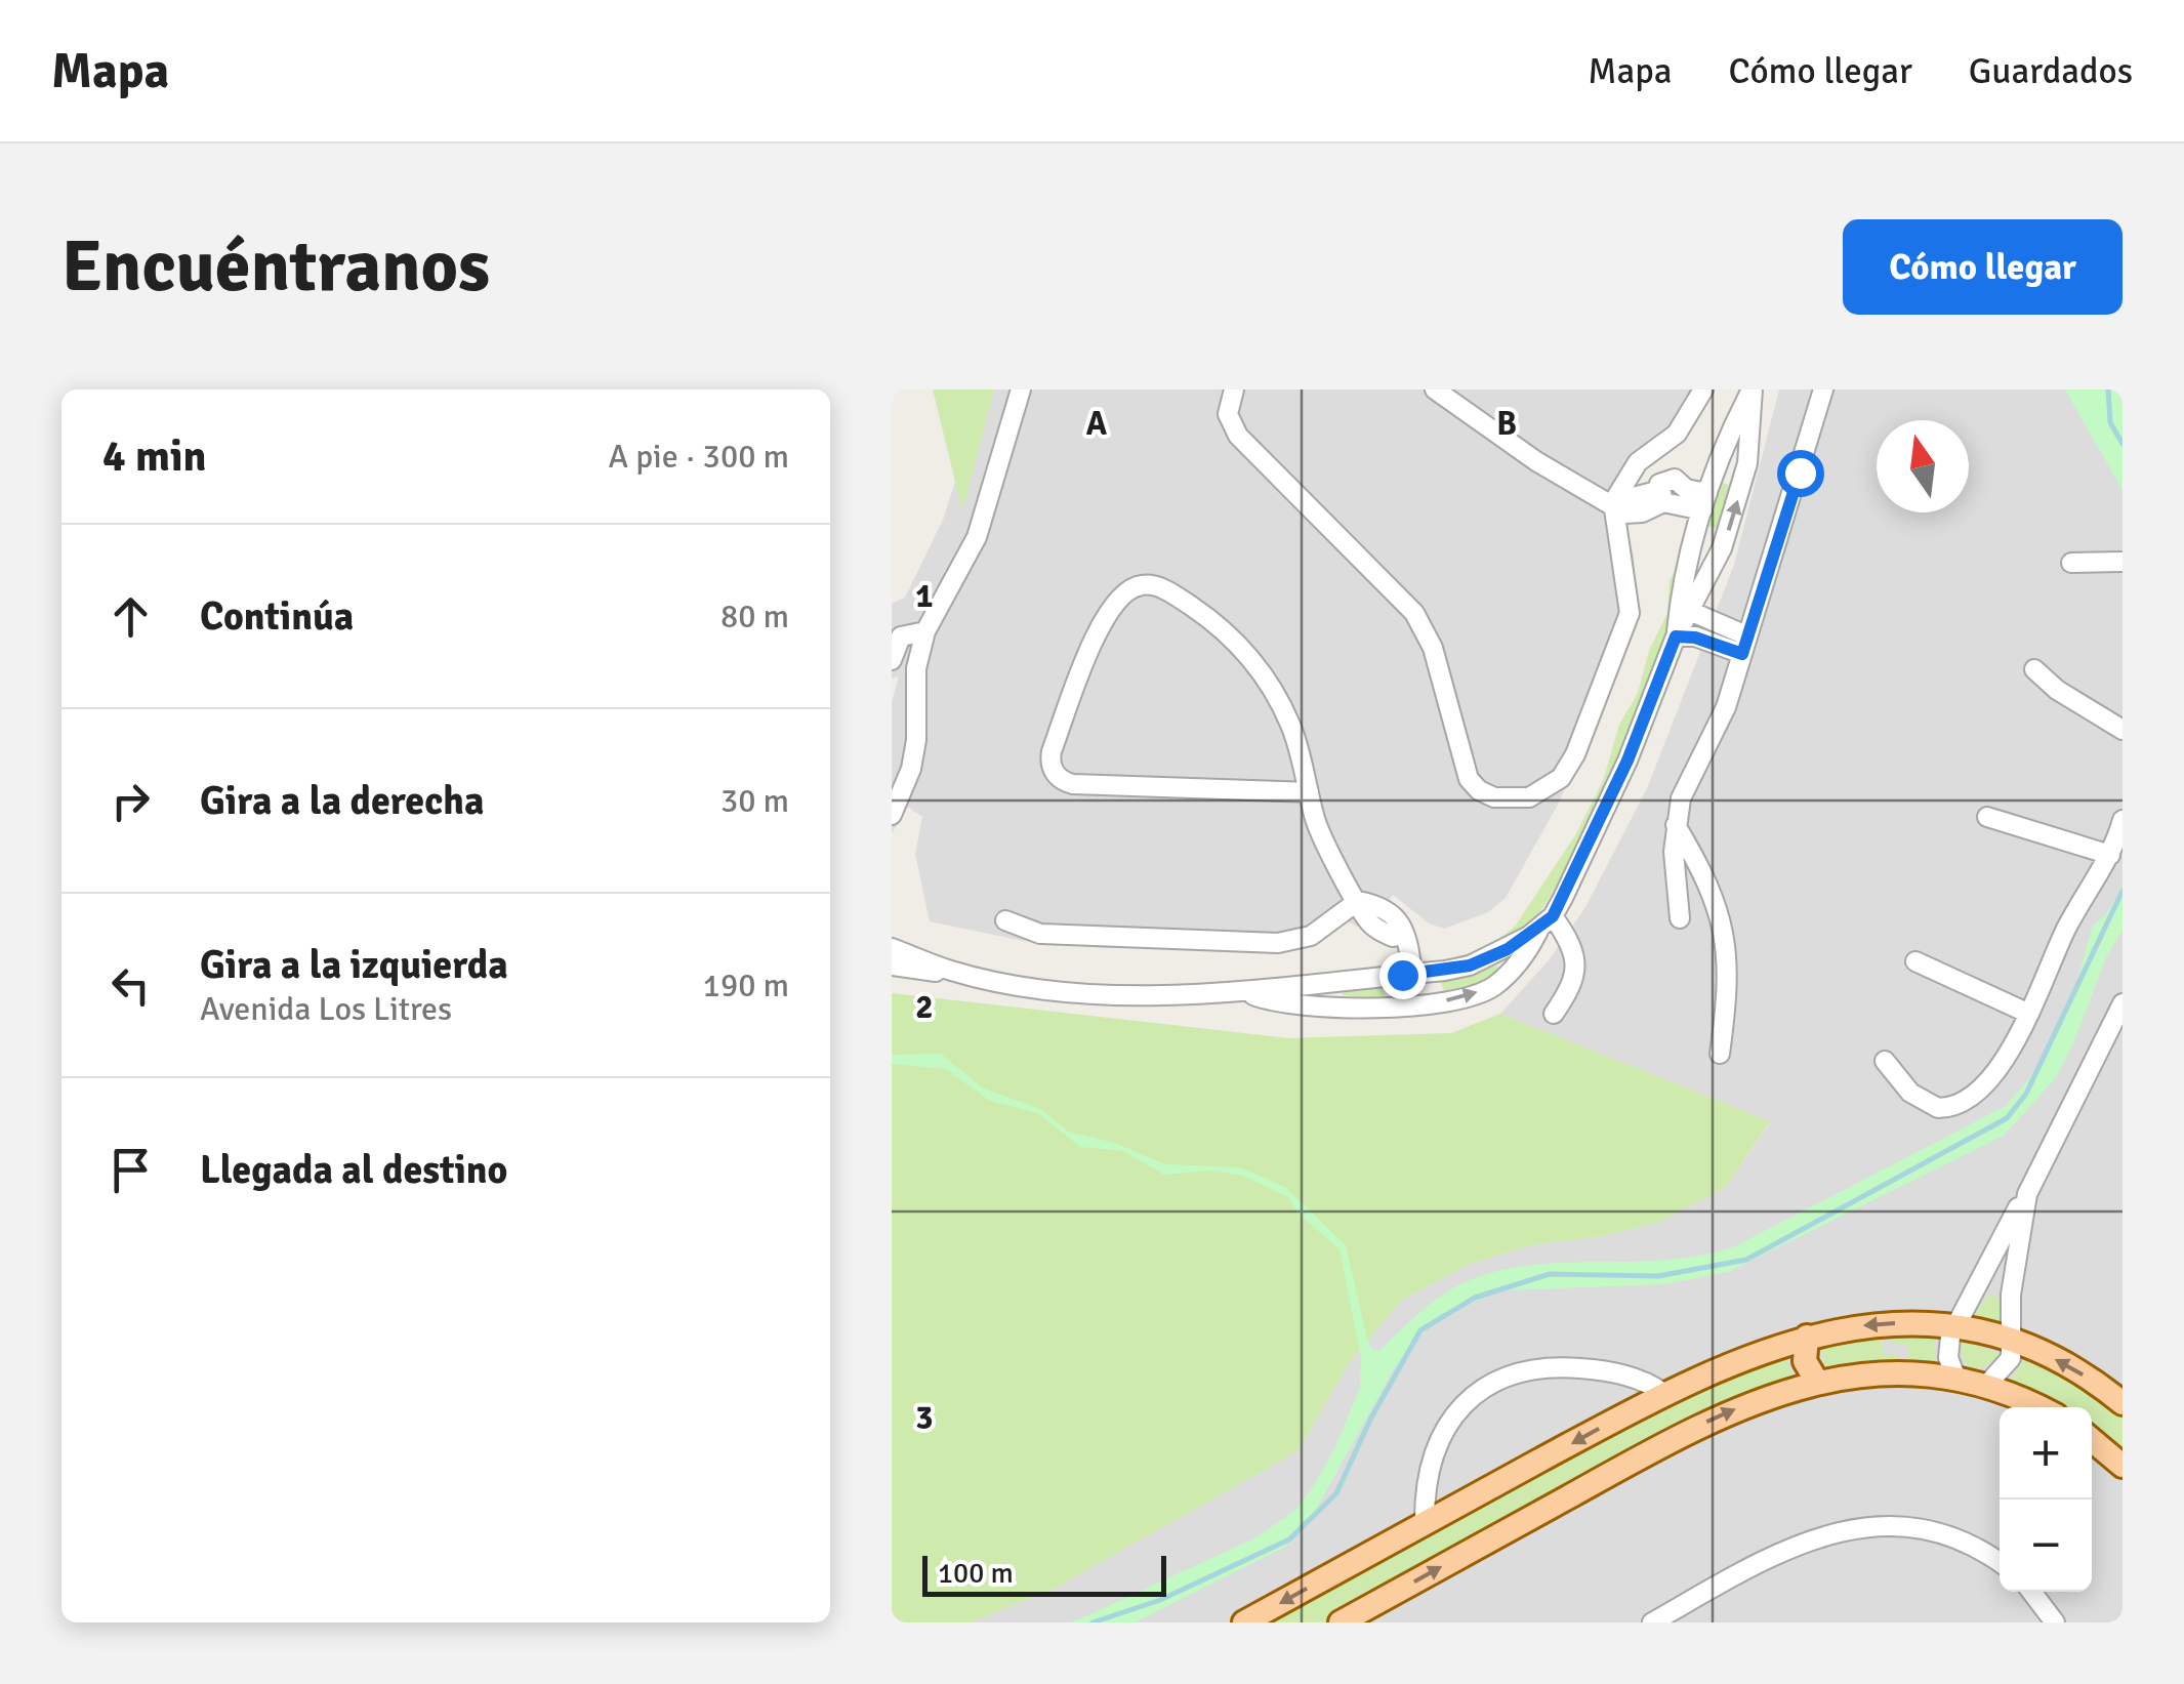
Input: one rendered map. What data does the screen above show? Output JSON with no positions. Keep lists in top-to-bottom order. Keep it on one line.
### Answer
{"scale_bar":"100 m","north":"top","page":{"header":"Mapa","nav":["Mapa","Cómo llegar","Guardados"],"buttons":"Cómo llegar","title":"Encuéntranos","heading":["4 min","A pie · 300 m"],"list":[["Continúa","80 m"],["Gira a la derecha","30 m"],["Gira a la izquierda","Avenida Los Litres","190 m"],"Llegada al destino"],"map_buttons":["+","−"],"scale":"100 m"},"grid":{"columns":["A","B"],"rows":["1","2","3"]}}
